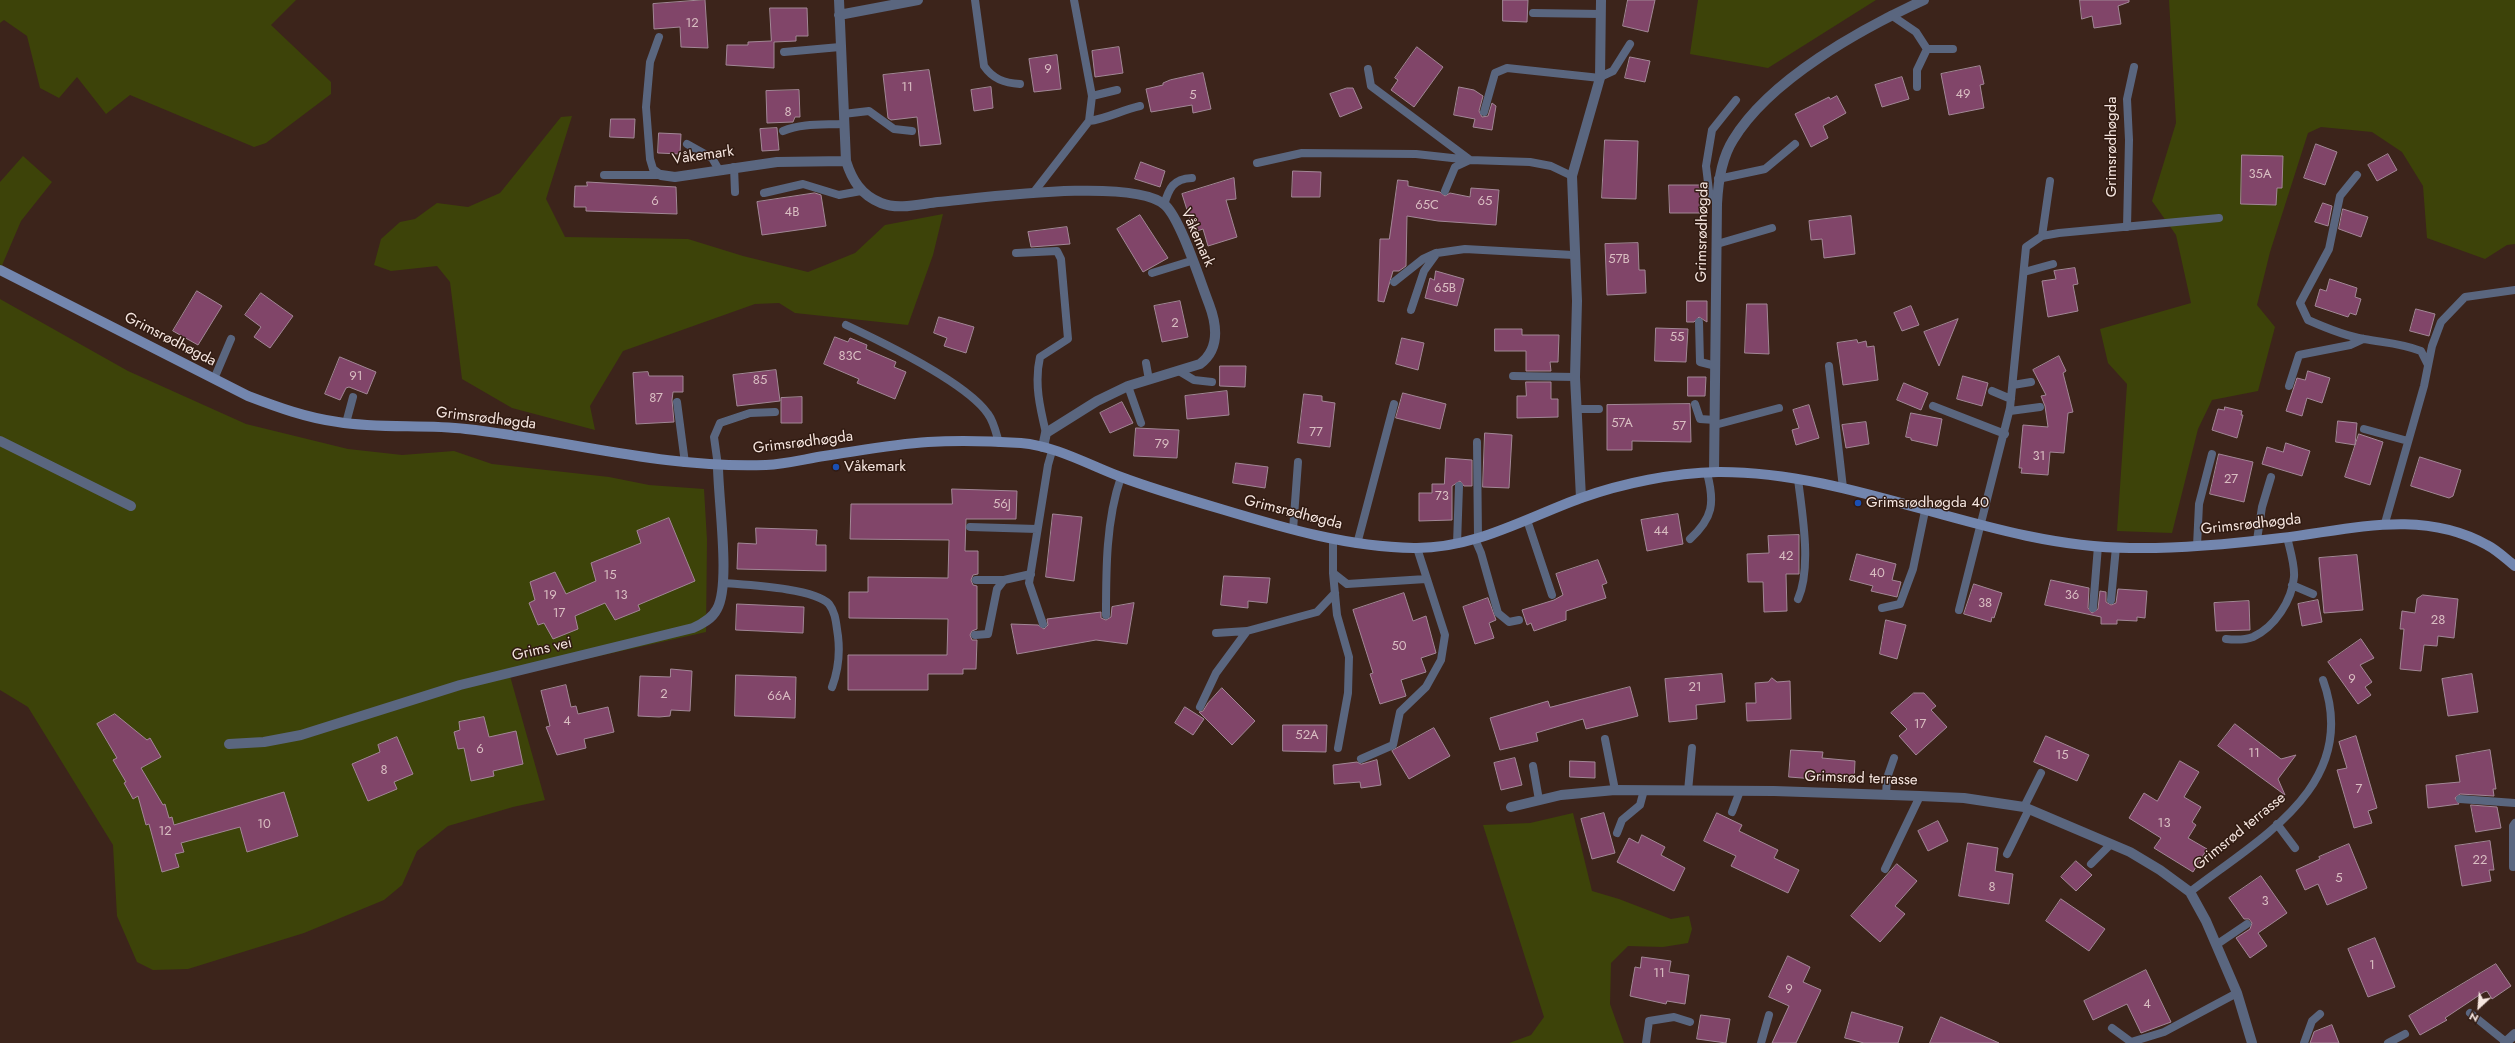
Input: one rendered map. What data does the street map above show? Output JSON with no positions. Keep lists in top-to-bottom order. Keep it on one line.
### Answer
{"streets":{"main road":["Grimsrødhøgda"],"street":["Våkemark","Grims vei","Grimsrød terrasse"]},"crossings":[["Grimsrødhøgda","Grims vei"]],"places":["Våkemark","Grimsrødhøgda 40"],"house_numbers":["12","9","11","49","5","8","35A","6","65","65C","4B","57B","65B","2","55","83C","91","85","87","57A","57","77","79","31","27","73","56J","44","42","40","15","19","13","36","38","17","28","50","9","21","2","66A","4","17","52A","6","11","15","8","7","13","10","12","22","5","8","3","1","11","9","4"],"north":"bottom left"}
